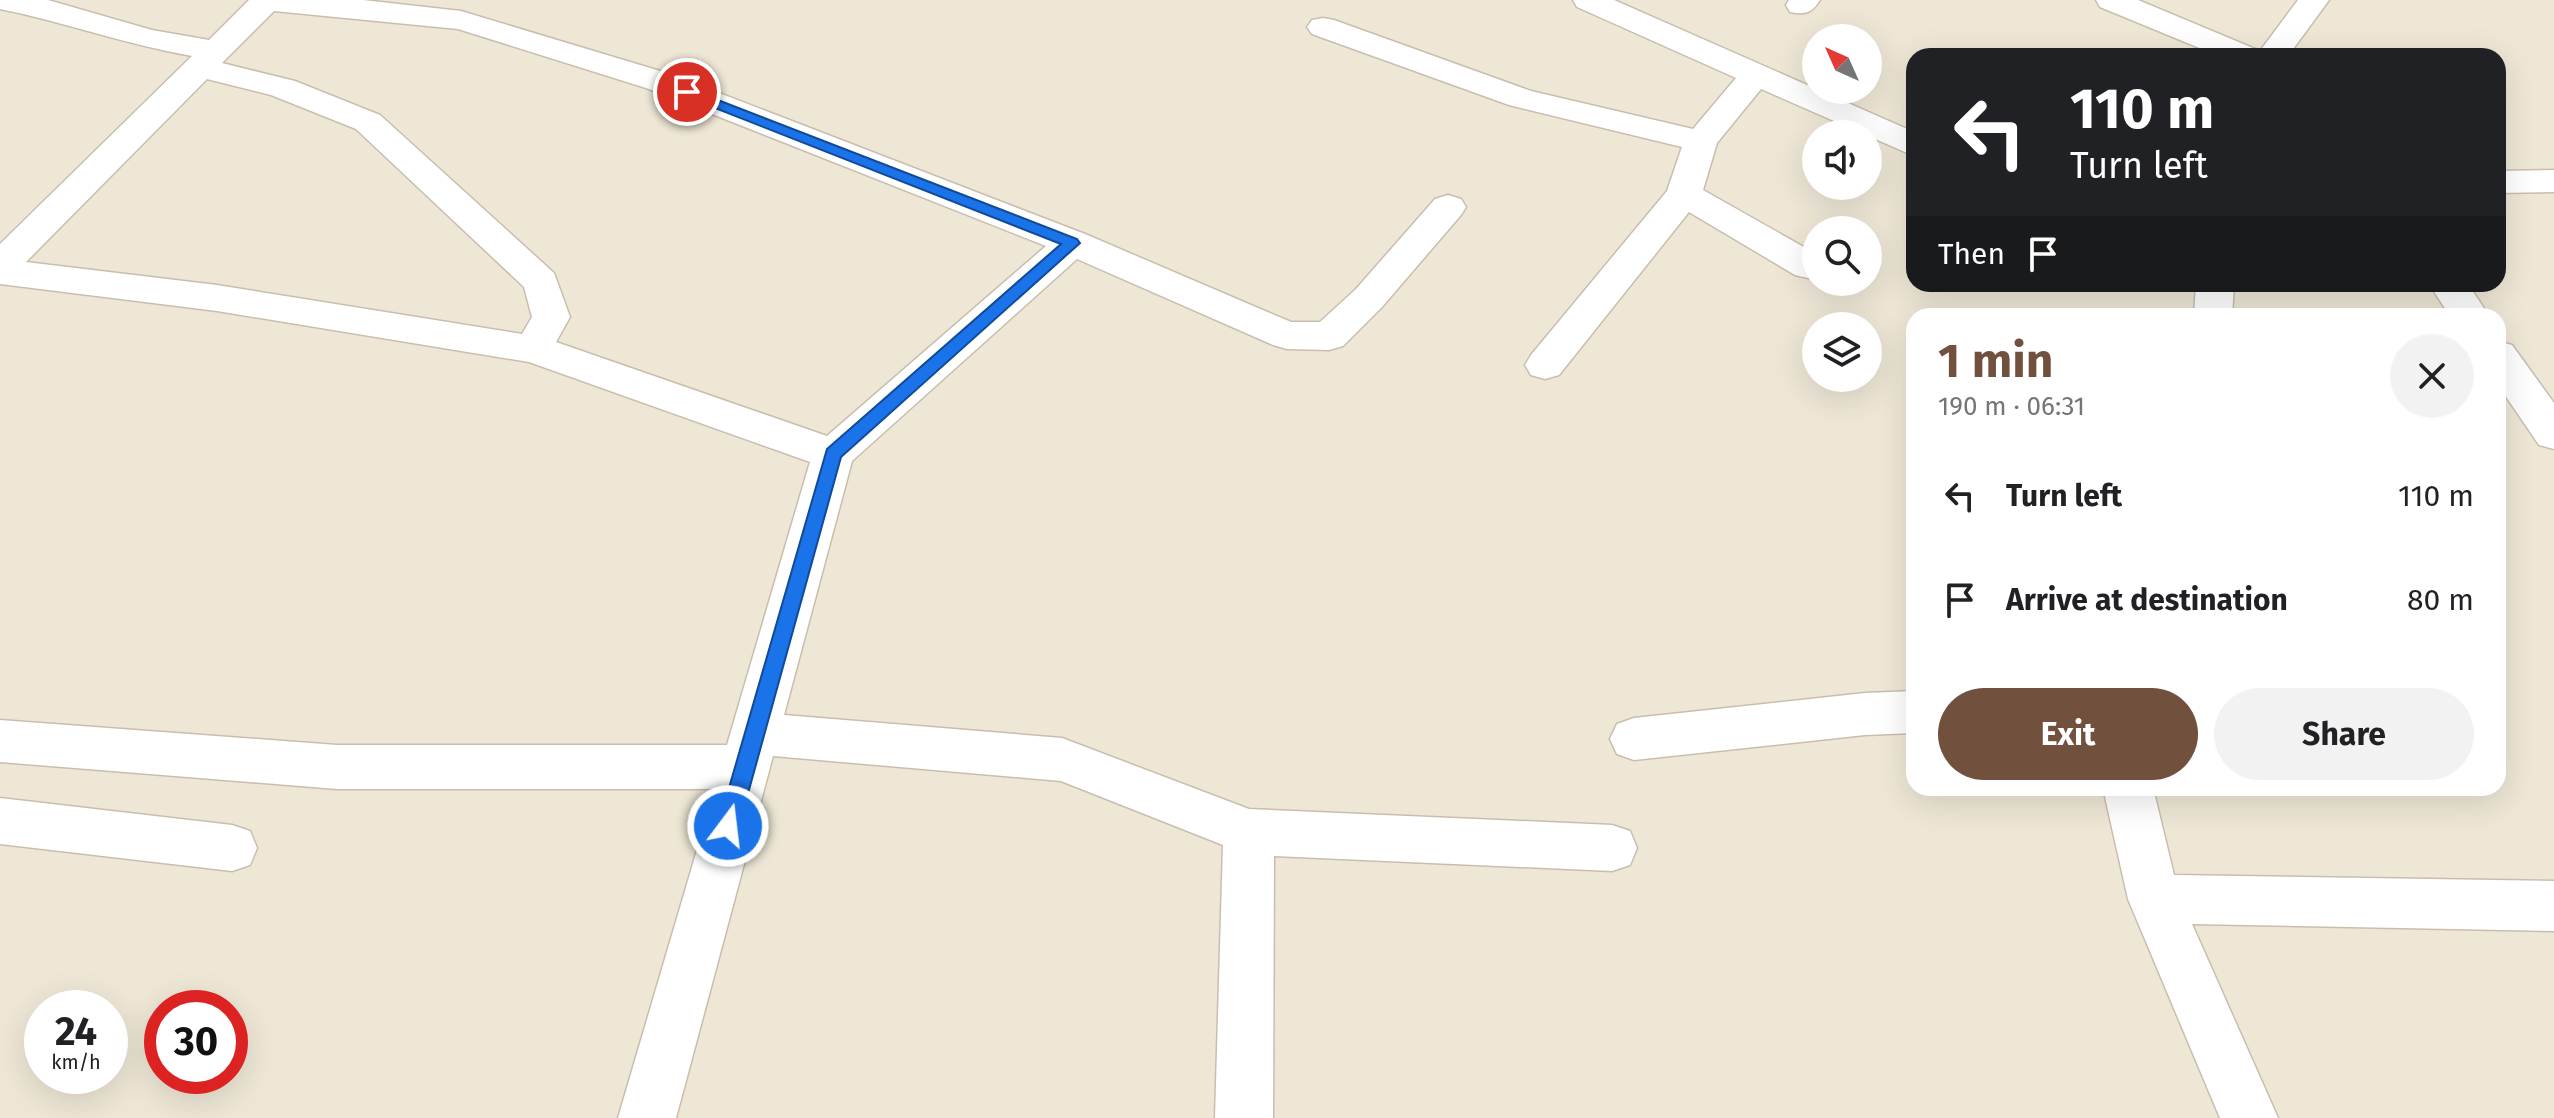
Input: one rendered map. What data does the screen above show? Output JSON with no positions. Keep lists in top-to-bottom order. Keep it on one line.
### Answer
{"north":"top left","page":{"turn":["110 m","Turn left"],"then":"Then","heading":["1 min","190 m · 06:31"],"list":[{"name":"Turn left","value":"110 m"},{"name":"Arrive at destination","value":"80 m"}],"buttons":["Exit","Share"],"speed":"24 km/h","limit":"30"}}
